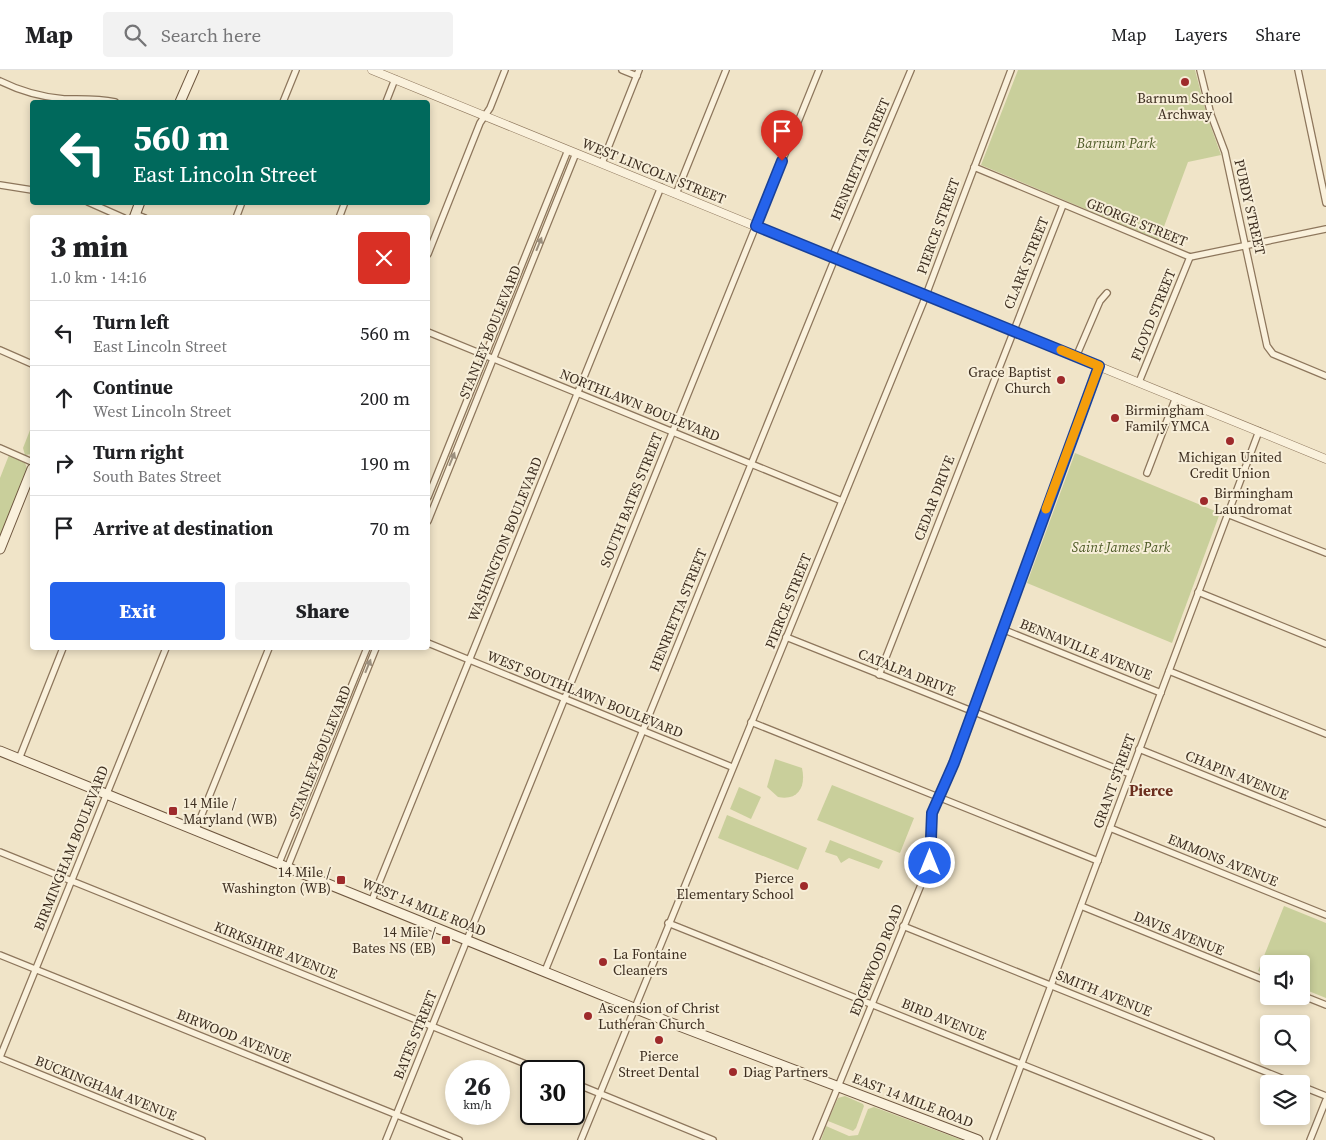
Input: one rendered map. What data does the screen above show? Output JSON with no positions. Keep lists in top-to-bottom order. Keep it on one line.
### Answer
{"streets":{"main road":["WEST 14 MILE ROAD","EAST 14 MILE ROAD"],"street":["HENRIETTA STREET","WEST LINCOLN STREET","PURDY STREET","GEORGE STREET","PIERCE STREET","CLARK STREET","FLOYD STREET","STANLEY BOULEVARD","NORTHLAWN BOULEVARD","CEDAR DRIVE","SOUTH BATES STREET","WASHINGTON BOULEVARD","BENNAVILLE AVENUE","CATALPA DRIVE","WEST SOUTHLAWN BOULEVARD","CHAPIN AVENUE","GRANT STREET","BIRMINGHAM BOULEVARD","EMMONS AVENUE","DAVIS AVENUE","KIRKSHIRE AVENUE","EDGEWOOD ROAD","SMITH AVENUE","BIRD AVENUE","BATES STREET","BIRWOOD AVENUE","BUCKINGHAM AVENUE"]},"crossings":[["HENRIETTA STREET","WEST LINCOLN STREET"],["HENRIETTA STREET","NORTHLAWN BOULEVARD"],["HENRIETTA STREET","WEST SOUTHLAWN BOULEVARD"],["HENRIETTA STREET","WEST 14 MILE ROAD"],["WEST LINCOLN STREET","PIERCE STREET"],["WEST LINCOLN STREET","CLARK STREET"],["WEST LINCOLN STREET","FLOYD STREET"],["WEST LINCOLN STREET","STANLEY BOULEVARD"],["WEST LINCOLN STREET","CEDAR DRIVE"],["WEST LINCOLN STREET","SOUTH BATES STREET"],["WEST LINCOLN STREET","WASHINGTON BOULEVARD"],["WEST LINCOLN STREET","GRANT STREET"],["WEST LINCOLN STREET","EDGEWOOD ROAD"],["PURDY STREET","GEORGE STREET"],["GEORGE STREET","PIERCE STREET"],["GEORGE STREET","CLARK STREET"],["GEORGE STREET","FLOYD STREET"],["PIERCE STREET","NORTHLAWN BOULEVARD"],["PIERCE STREET","CATALPA DRIVE"],["PIERCE STREET","WEST SOUTHLAWN BOULEVARD"],["PIERCE STREET","WEST 14 MILE ROAD"],["PIERCE STREET","BIRD AVENUE"],["CLARK STREET","CEDAR DRIVE"],["STANLEY BOULEVARD","NORTHLAWN BOULEVARD"],["STANLEY BOULEVARD","WEST 14 MILE ROAD"],["NORTHLAWN BOULEVARD","SOUTH BATES STREET"],["NORTHLAWN BOULEVARD","WASHINGTON BOULEVARD"],["CEDAR DRIVE","CATALPA DRIVE"],["SOUTH BATES STREET","WEST SOUTHLAWN BOULEVARD"],["SOUTH BATES STREET","WEST 14 MILE ROAD"],["SOUTH BATES STREET","BATES STREET"],["WASHINGTON BOULEVARD","WEST SOUTHLAWN BOULEVARD"],["WASHINGTON BOULEVARD","WEST 14 MILE ROAD"],["BENNAVILLE AVENUE","GRANT STREET"],["BENNAVILLE AVENUE","EDGEWOOD ROAD"],["CATALPA DRIVE","GRANT STREET"],["CATALPA DRIVE","EDGEWOOD ROAD"],["CHAPIN AVENUE","GRANT STREET"],["GRANT STREET","EMMONS AVENUE"],["GRANT STREET","DAVIS AVENUE"],["GRANT STREET","SMITH AVENUE"],["GRANT STREET","BIRD AVENUE"],["BIRMINGHAM BOULEVARD","WEST 14 MILE ROAD"],["BIRMINGHAM BOULEVARD","KIRKSHIRE AVENUE"],["BIRMINGHAM BOULEVARD","BIRWOOD AVENUE"],["BIRMINGHAM BOULEVARD","BUCKINGHAM AVENUE"],["WEST 14 MILE ROAD","EDGEWOOD ROAD"],["WEST 14 MILE ROAD","BATES STREET"],["WEST 14 MILE ROAD","EAST 14 MILE ROAD"],["KIRKSHIRE AVENUE","BATES STREET"],["EDGEWOOD ROAD","SMITH AVENUE"],["EDGEWOOD ROAD","BIRD AVENUE"],["EDGEWOOD ROAD","EAST 14 MILE ROAD"],["BATES STREET","BIRWOOD AVENUE"]],"districts":["Pierce"],"parks":["Barnum Park","Saint James Park"],"places":{"other":["Barnum School Archway","Grace Baptist Church","Birmingham Family YMCA","Michigan United Credit Union","Birmingham Laundromat","Pierce Elementary School","La Fontaine Cleaners","Ascension of Christ Lutheran Church","Pierce Street Dental","Diag Partners"],"transit":["14 Mile / Maryland (WB)","14 Mile / Washington (WB)","14 Mile / Bates NS (EB)"]},"page":{"header":"Map","search":"Search here","nav":["Map","Layers","Share"],"turn":["560 m","East Lincoln Street"],"heading":["3 min","1.0 km · 14:16"],"list":[{"name":"Turn left","note":"East Lincoln Street","value":"560 m"},{"name":"Continue","note":"West Lincoln Street","value":"200 m"},{"name":"Turn right","note":"South Bates Street","value":"190 m"},{"name":"Arrive at destination","value":"70 m"}],"buttons":["Exit","Share"],"speed":"26 km/h","limit":"30"}}
